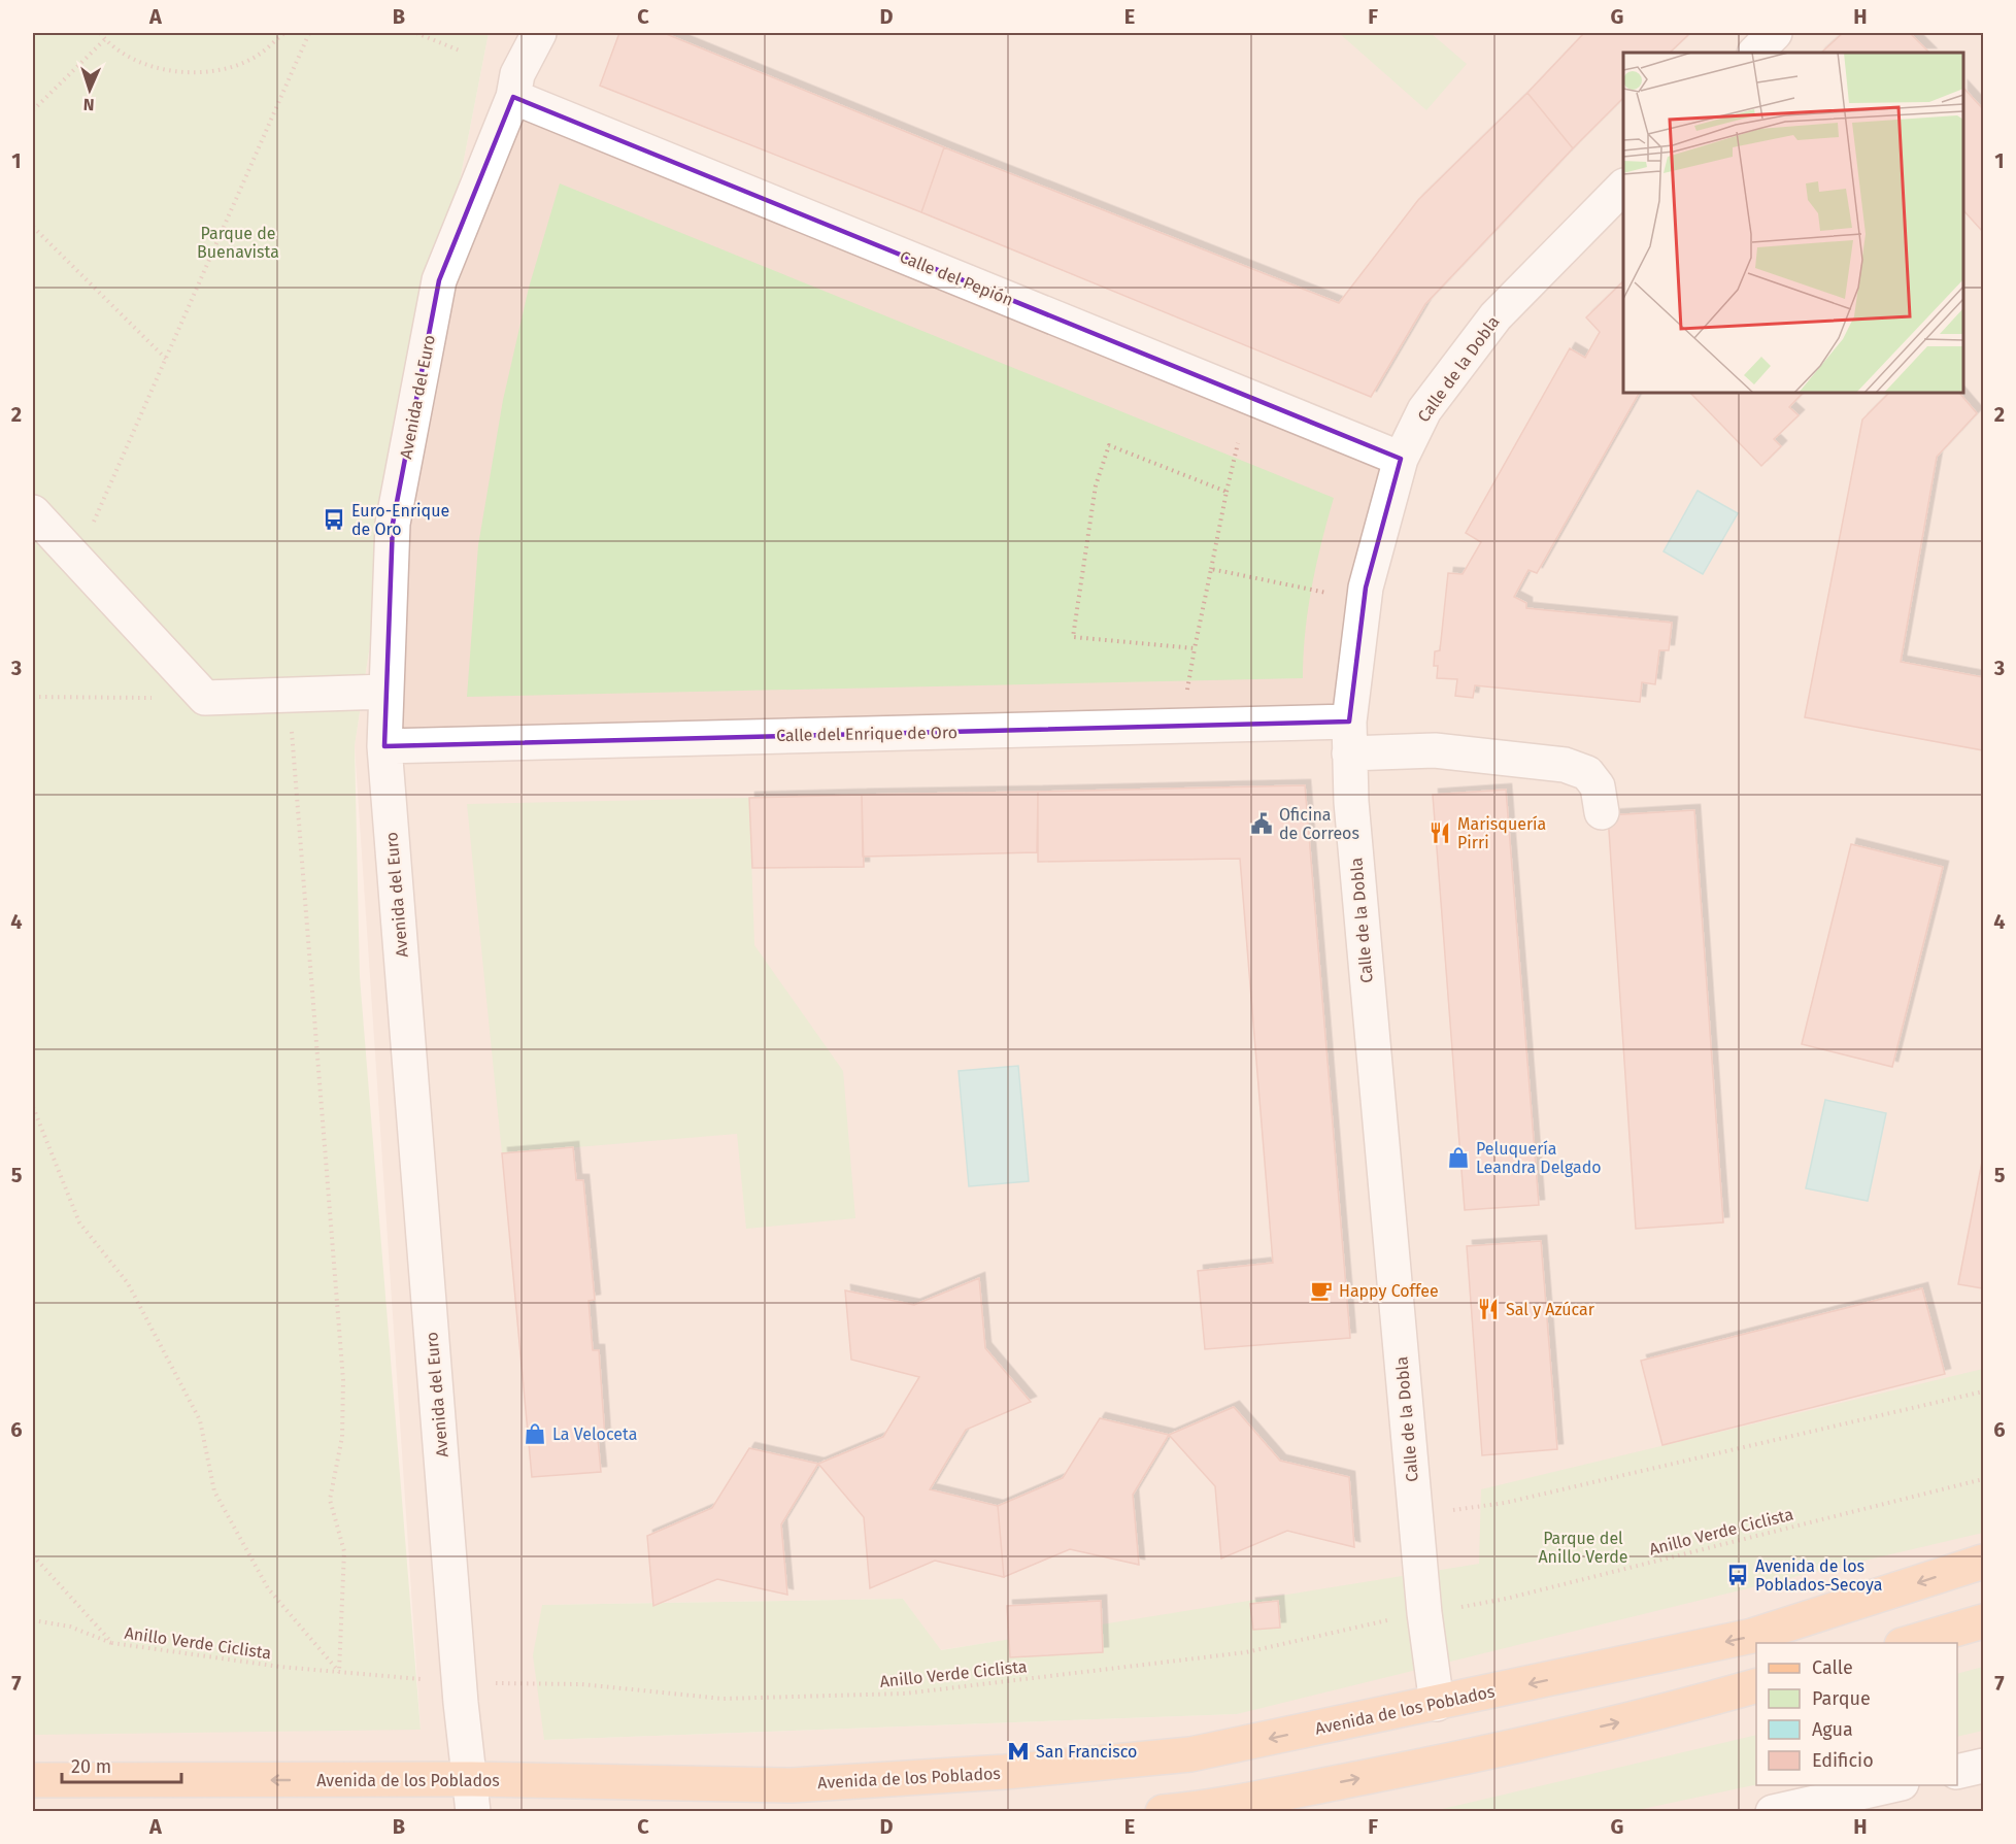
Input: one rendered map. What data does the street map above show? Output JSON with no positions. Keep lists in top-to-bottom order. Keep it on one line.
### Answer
{"streets":{"main road":["Avenida de los Poblados"],"street":["Calle del Pepión","Calle de la Dobla","Avenida del Euro","Calle del Enrique de Oro"],"path":["Anillo Verde Ciclista"]},"crossings":[["Calle del Pepión","Calle de la Dobla"],["Calle del Pepión","Avenida del Euro"],["Calle de la Dobla","Calle del Enrique de Oro"],["Calle de la Dobla","Avenida de los Poblados"],["Avenida del Euro","Calle del Enrique de Oro"],["Avenida del Euro","Avenida de los Poblados"]],"parks":["Parque de Buenavista","Parque del Anillo Verde"],"places":{"bus stop":["Euro-Enrique de Oro","Avenida de los Poblados-Secoya"],"public building":["Oficina de Correos"],"restaurant":["Marisquería Pirri","Sal y Azúcar"],"shop":["Peluquería Leandra Delgado","La Veloceta"],"cafe":["Happy Coffee"],"metro station":["San Francisco"]},"legend":["Calle","Parque","Agua","Edificio"],"scale_bar":"20 m","north":"bottom","grid":{"columns":["A","B","C","D","E","F","G","H"],"rows":["1","2","3","4","5","6","7"]}}
